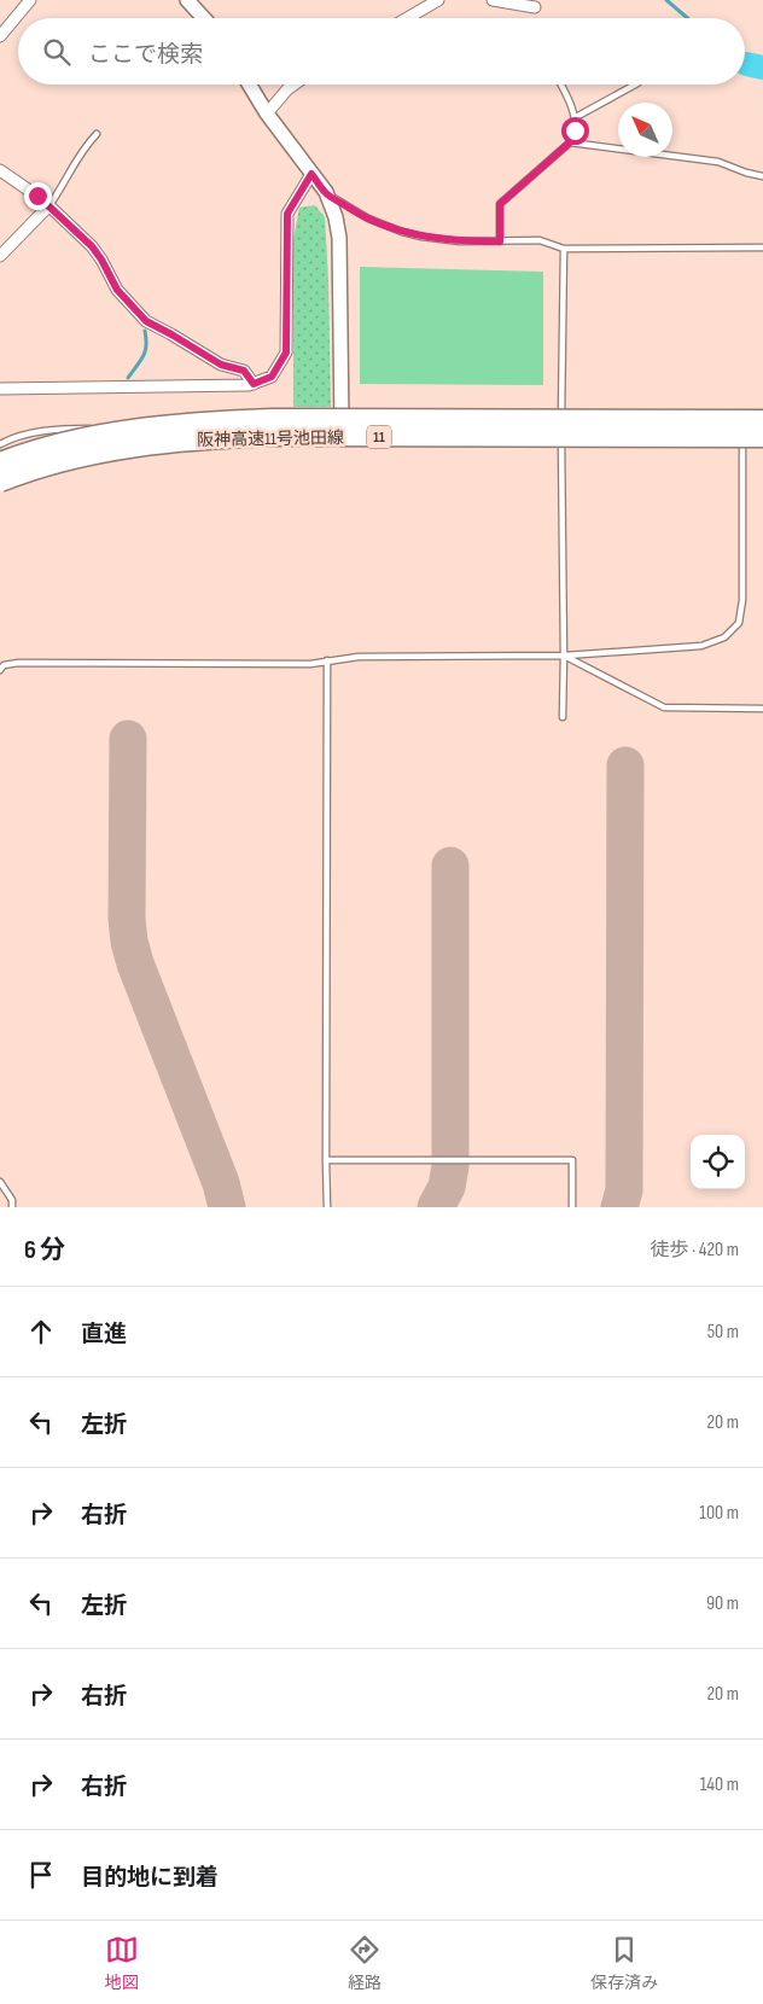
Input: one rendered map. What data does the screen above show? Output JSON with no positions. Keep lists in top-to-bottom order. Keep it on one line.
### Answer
{"streets":{"highway":["11","阪神高速11号池田線"]},"north":"top left","page":{"search":"ここで検索","heading":["6 分","徒歩 · 420 m"],"list":[["直進","50 m"],["左折","20 m"],["右折","100 m"],["左折","90 m"],["右折","20 m"],["右折","140 m"],"目的地に到着"],"nav":["地図","経路","保存済み"]}}
